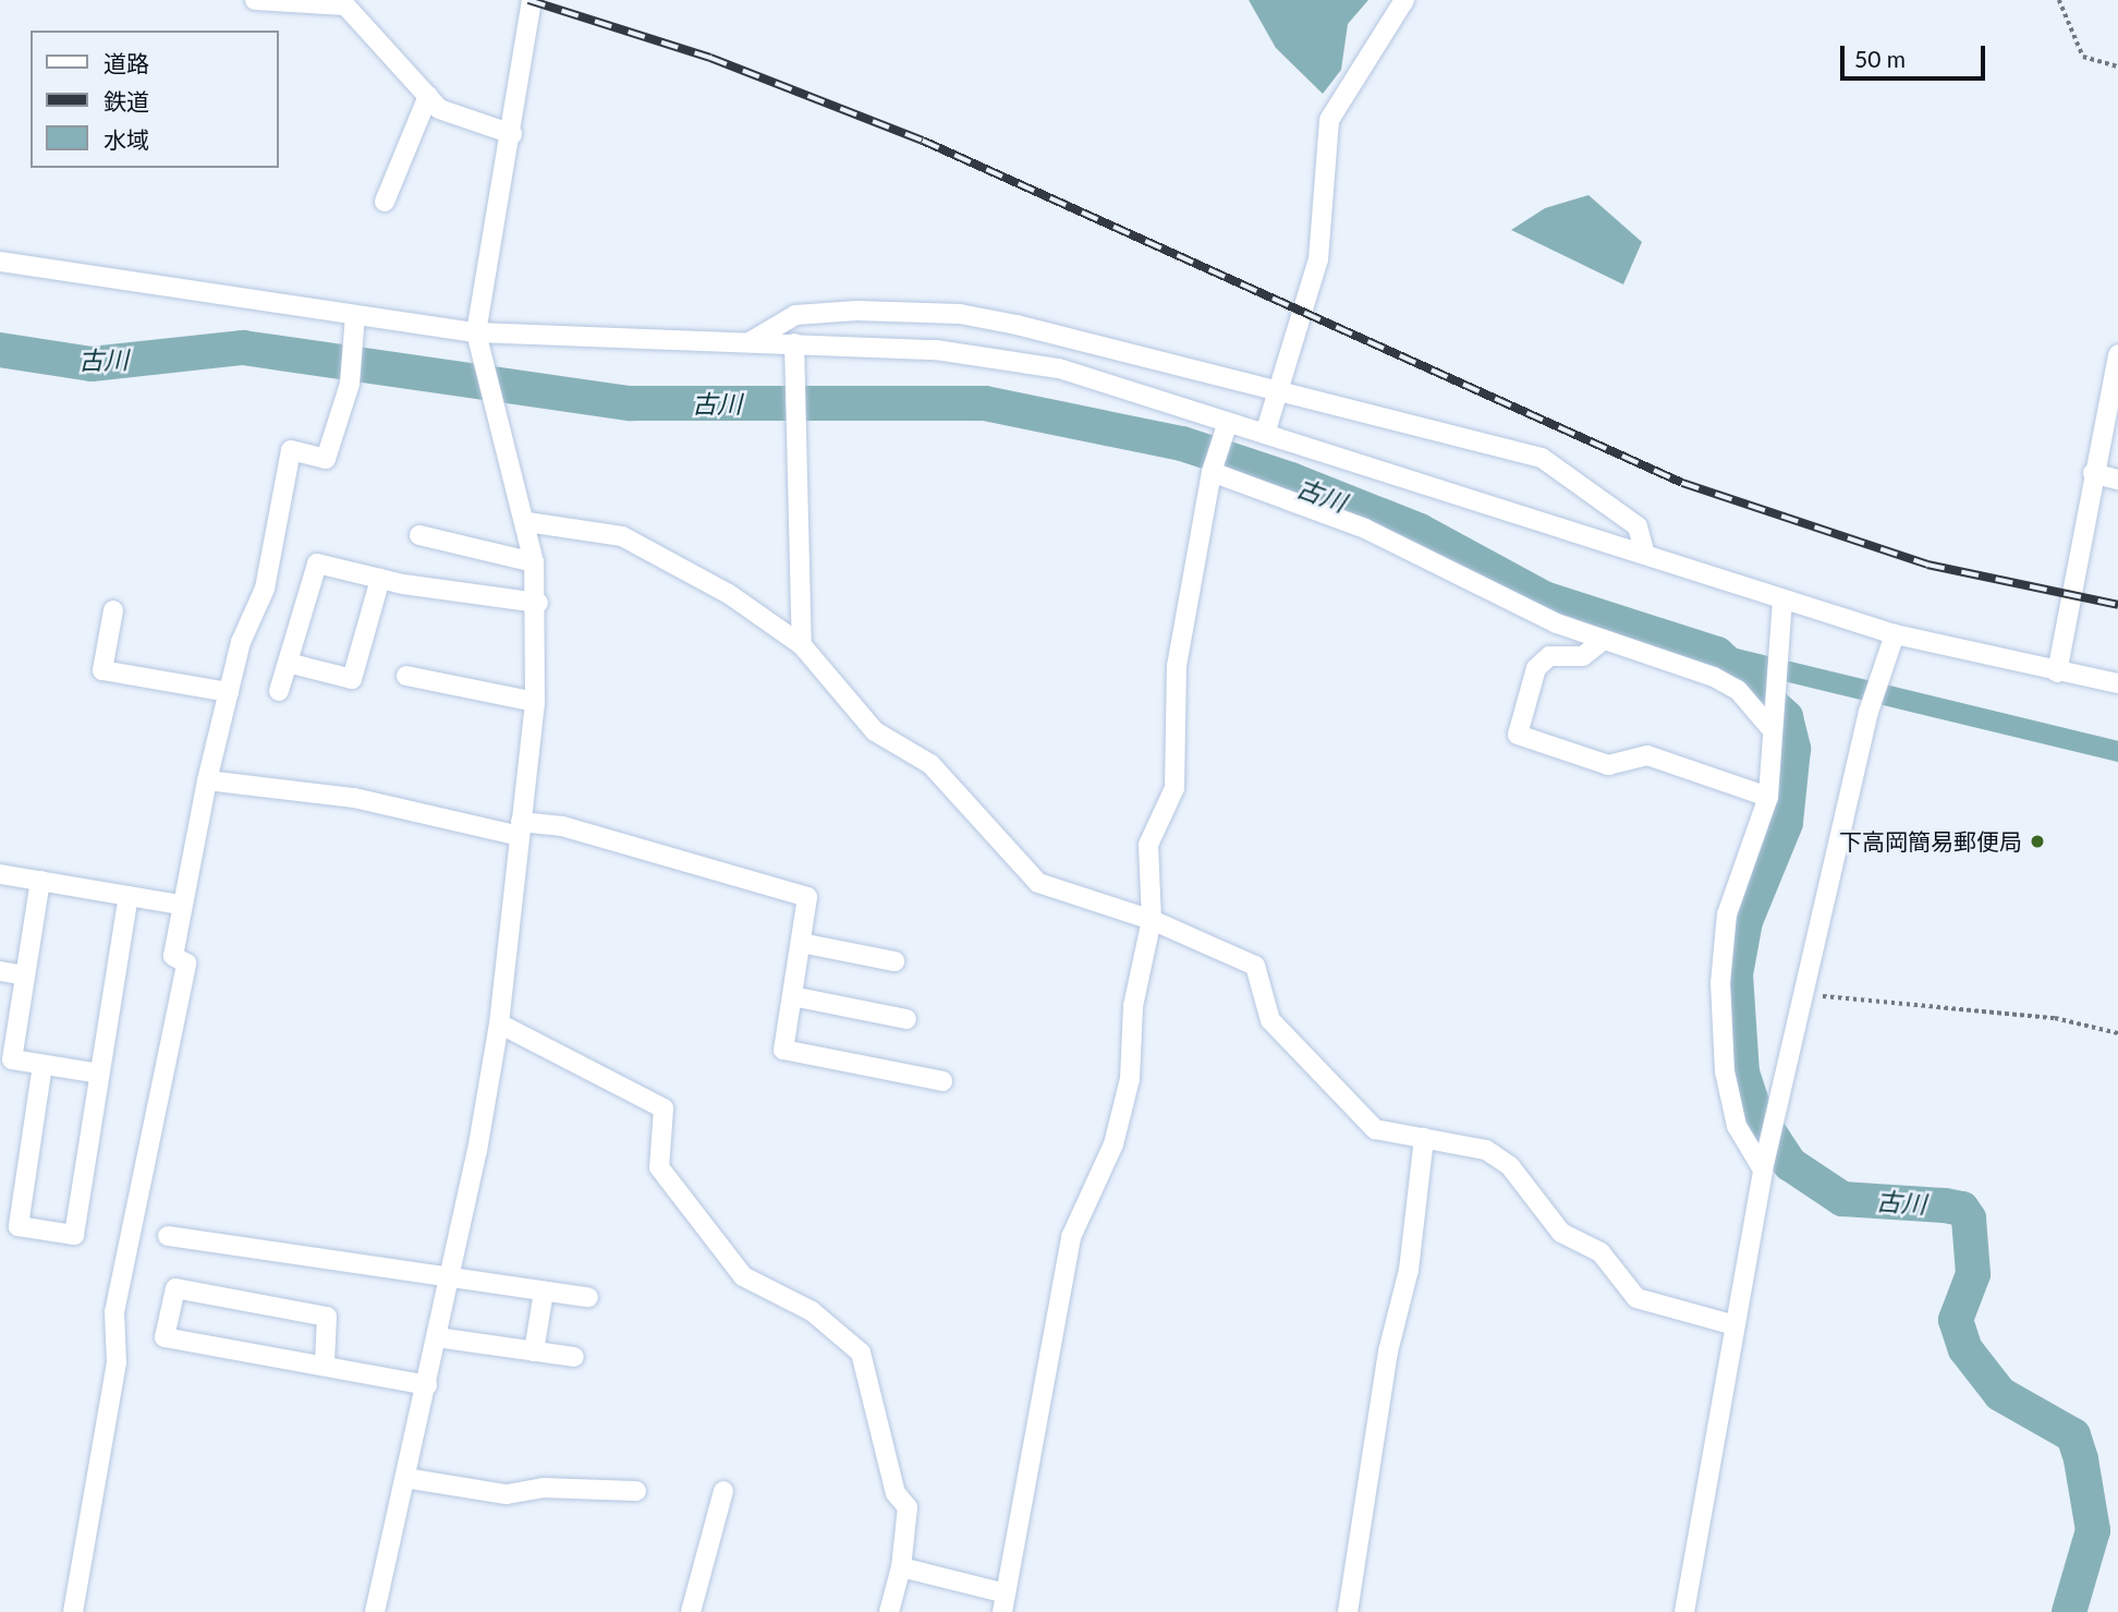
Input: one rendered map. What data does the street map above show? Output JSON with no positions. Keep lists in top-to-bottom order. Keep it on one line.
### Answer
{"water":["古川"],"places":["下高岡簡易郵便局"],"legend":["道路","鉄道","水域"],"scale_bar":"50 m"}
